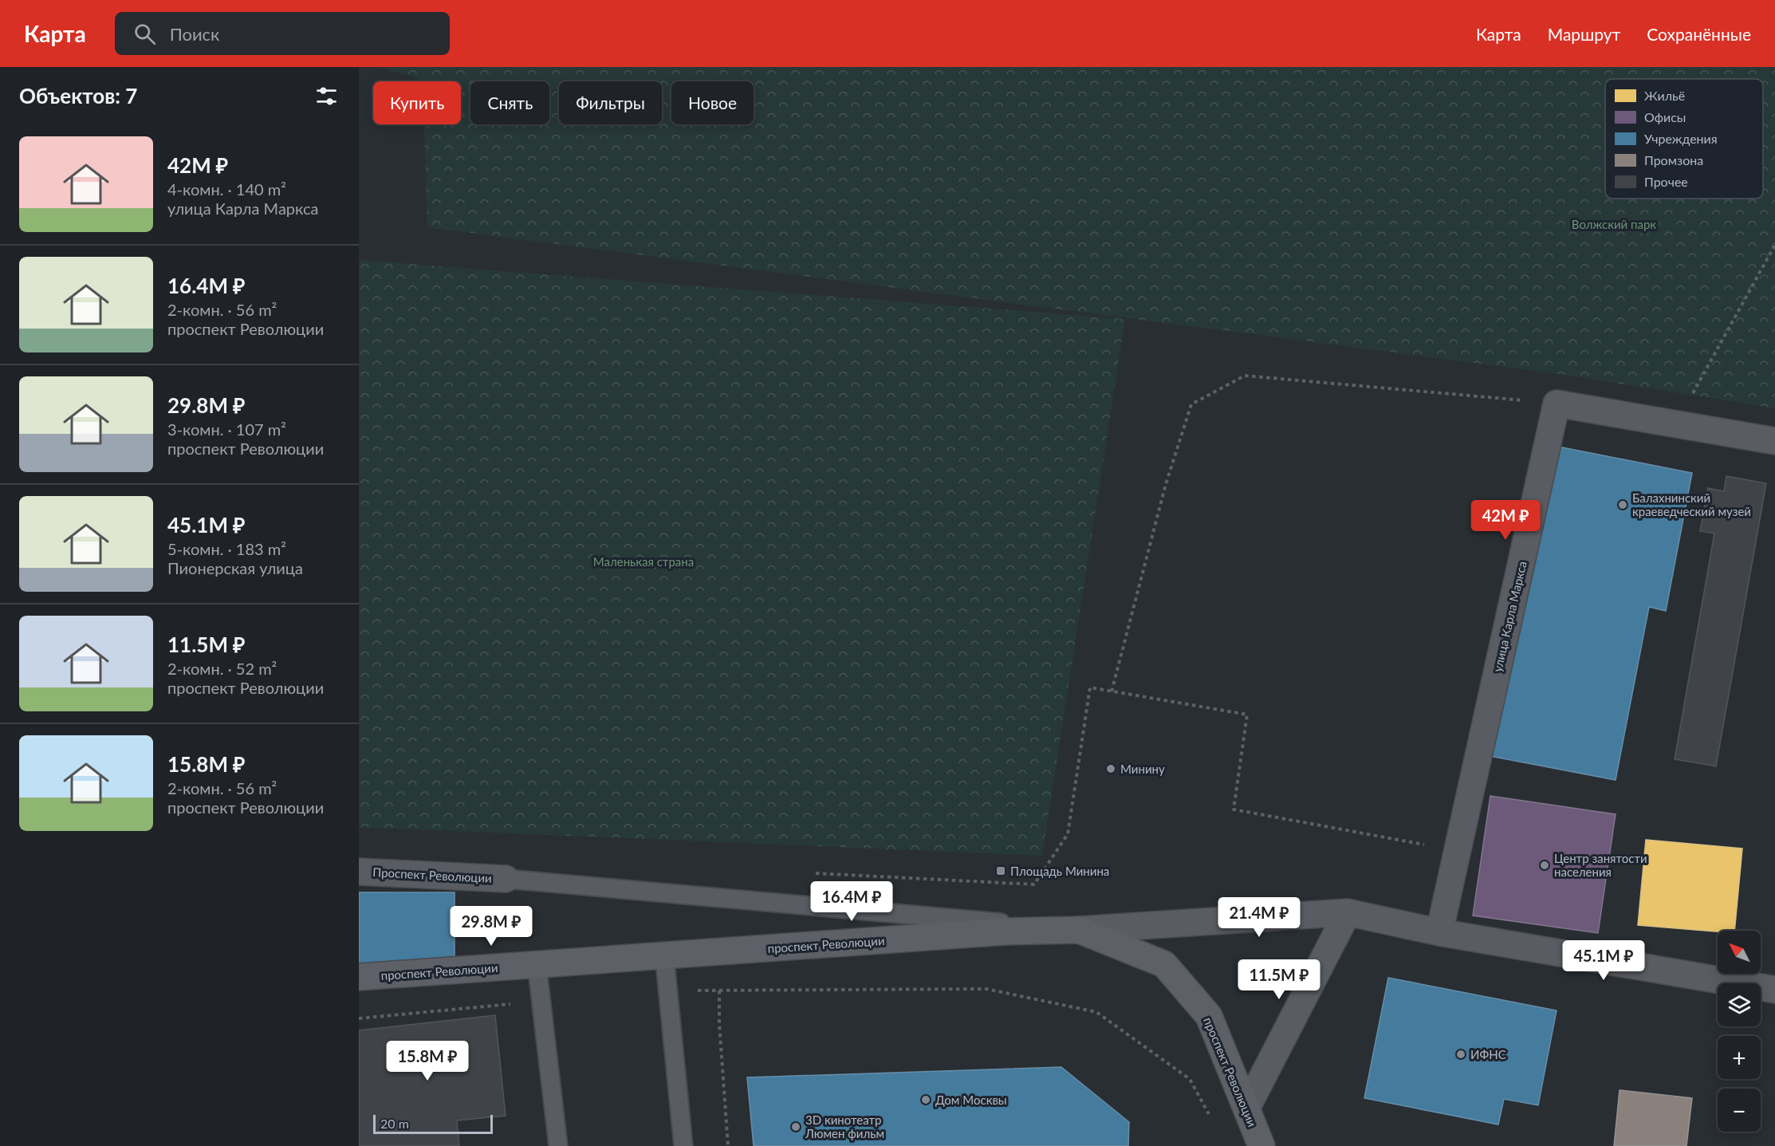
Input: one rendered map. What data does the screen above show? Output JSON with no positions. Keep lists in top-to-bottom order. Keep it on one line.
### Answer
{"streets":{"street":["улица Карла Маркса","Проспект Революции","проспект Революции"]},"parks":["Волжский парк","Маленькая страна"],"places":{"other":["Балахнинский краеведческий музей","Минину","Центр занятости населения","ИФНС","Дом Москвы","3D кинотеатр Люмен фильм"],"transit":["Площадь Минина"]},"legend":["Жильё","Офисы","Учреждения","Промзона","Прочее"],"scale_bar":"20 m","north":"top left","page":{"header":"Карта","search":"Поиск","nav":["Карта","Маршрут","Сохранённые"],"heading":"Объектов: 7","chip":["Купить","Снять","Фильтры","Новое"],"list":[{"name":"42M ₽","note":"4-комн. · 140 m² · улица Карла Маркса"},{"name":"16.4M ₽","note":"2-комн. · 56 m² · проспект Революции"},{"name":"29.8M ₽","note":"3-комн. · 107 m² · проспект Революции"},{"name":"45.1M ₽","note":"5-комн. · 183 m² · Пионерская улица"},{"name":"11.5M ₽","note":"2-комн. · 52 m² · проспект Революции"},{"name":"15.8M ₽","note":"2-комн. · 56 m² · проспект Революции"}],"price":["42M ₽","16.4M ₽","21.4M ₽","29.8M ₽","45.1M ₽","11.5M ₽","15.8M ₽"],"map_buttons":["+","−"],"scale":"20 m"}}
